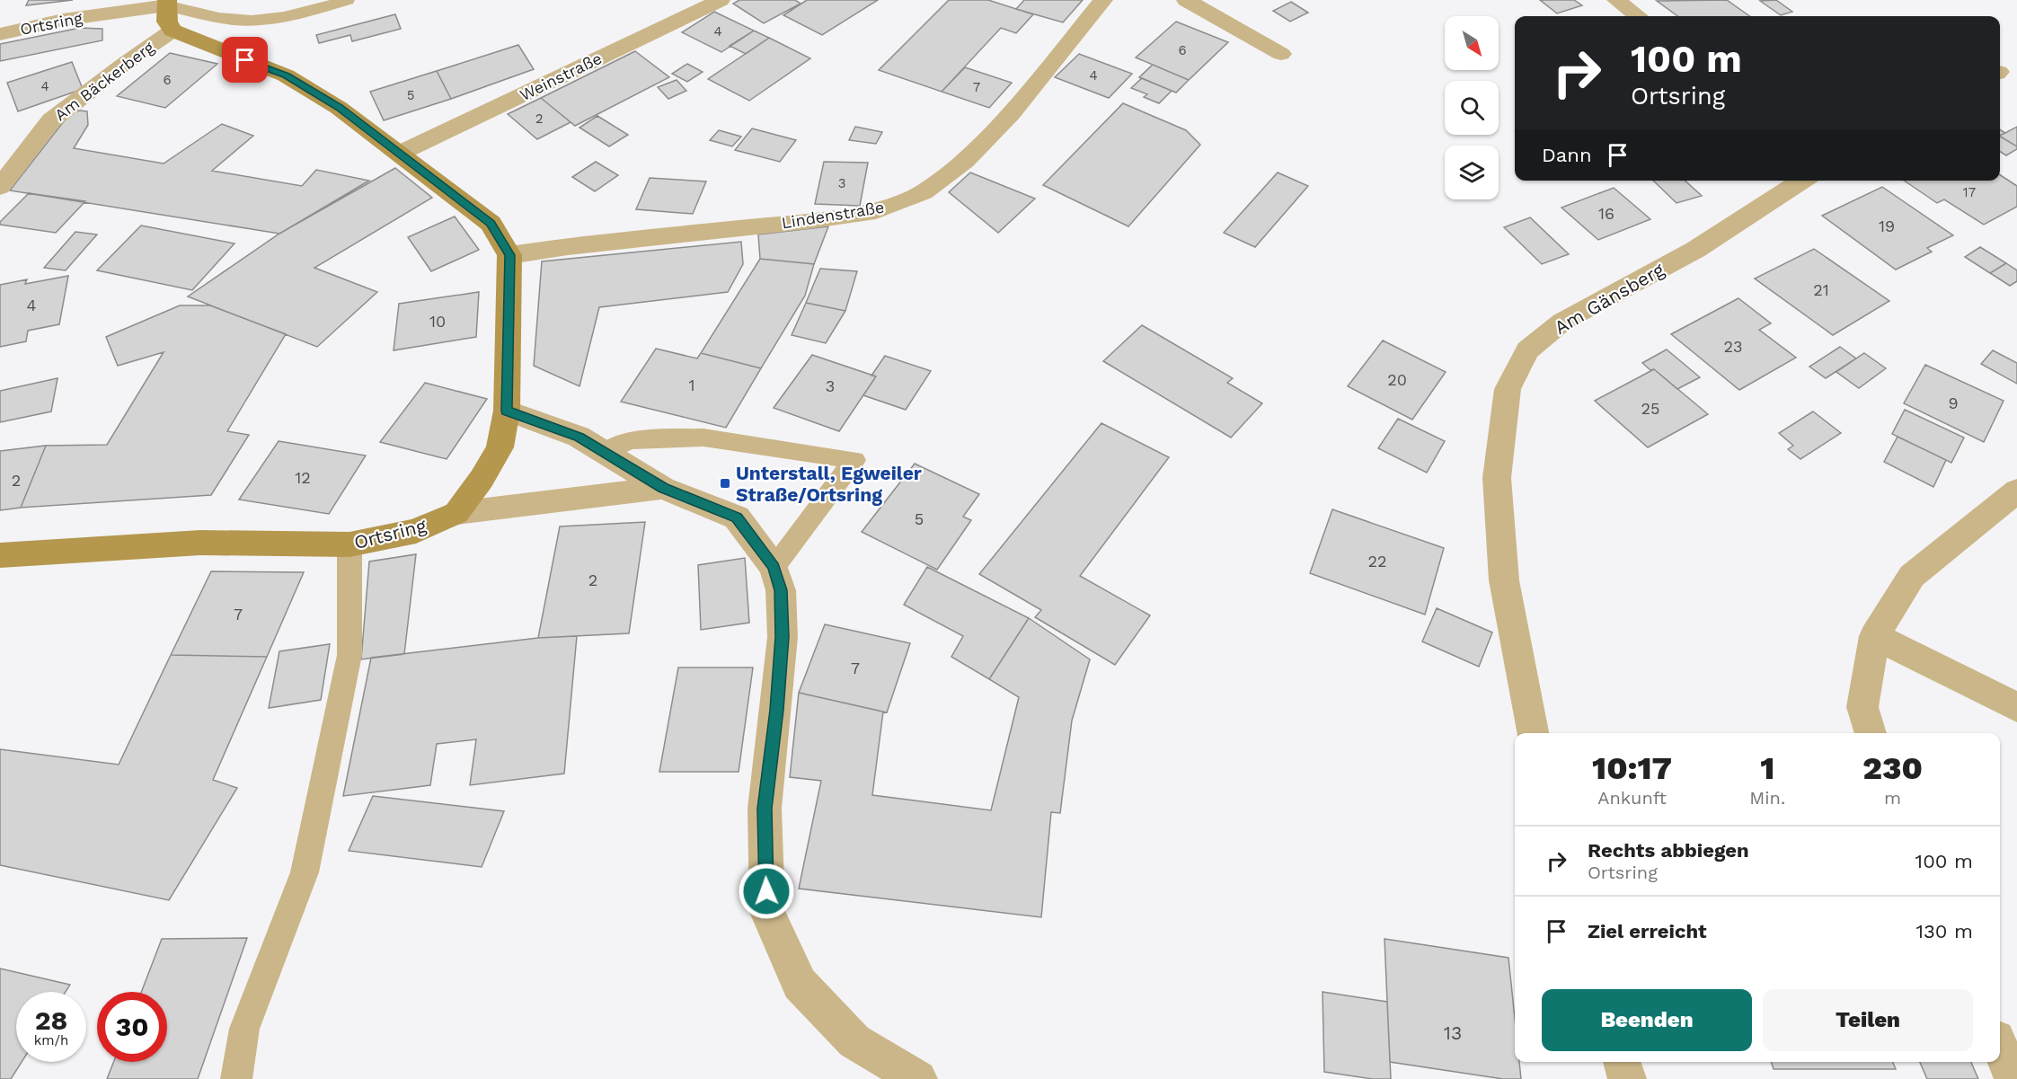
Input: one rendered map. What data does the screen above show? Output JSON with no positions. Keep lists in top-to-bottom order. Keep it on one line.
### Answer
{"streets":{"street":["Ortsring","Weinstraße","Am Bäckerberg","Lindenstraße","Am Gänsberg"]},"crossings":[["Ortsring","Lindenstraße"]],"places":{"transit":["Unterstall, Egweiler Straße/Ortsring"]},"house_numbers":["4","6","4","6","4","7","5","2","3","17","16","19","21","4","10","23","20","1","3","9","25","12","2","5","22","2","7","7","13"],"north":"bottom right","page":{"turn":["100 m","Ortsring"],"then":"Dann","eta":["10:17","Ankunft","1","Min.","230","m"],"list":[{"name":"Rechts abbiegen","note":"Ortsring","value":"100 m"},{"name":"Ziel erreicht","value":"130 m"}],"buttons":["Beenden","Teilen"],"speed":"28 km/h","limit":"30"}}
